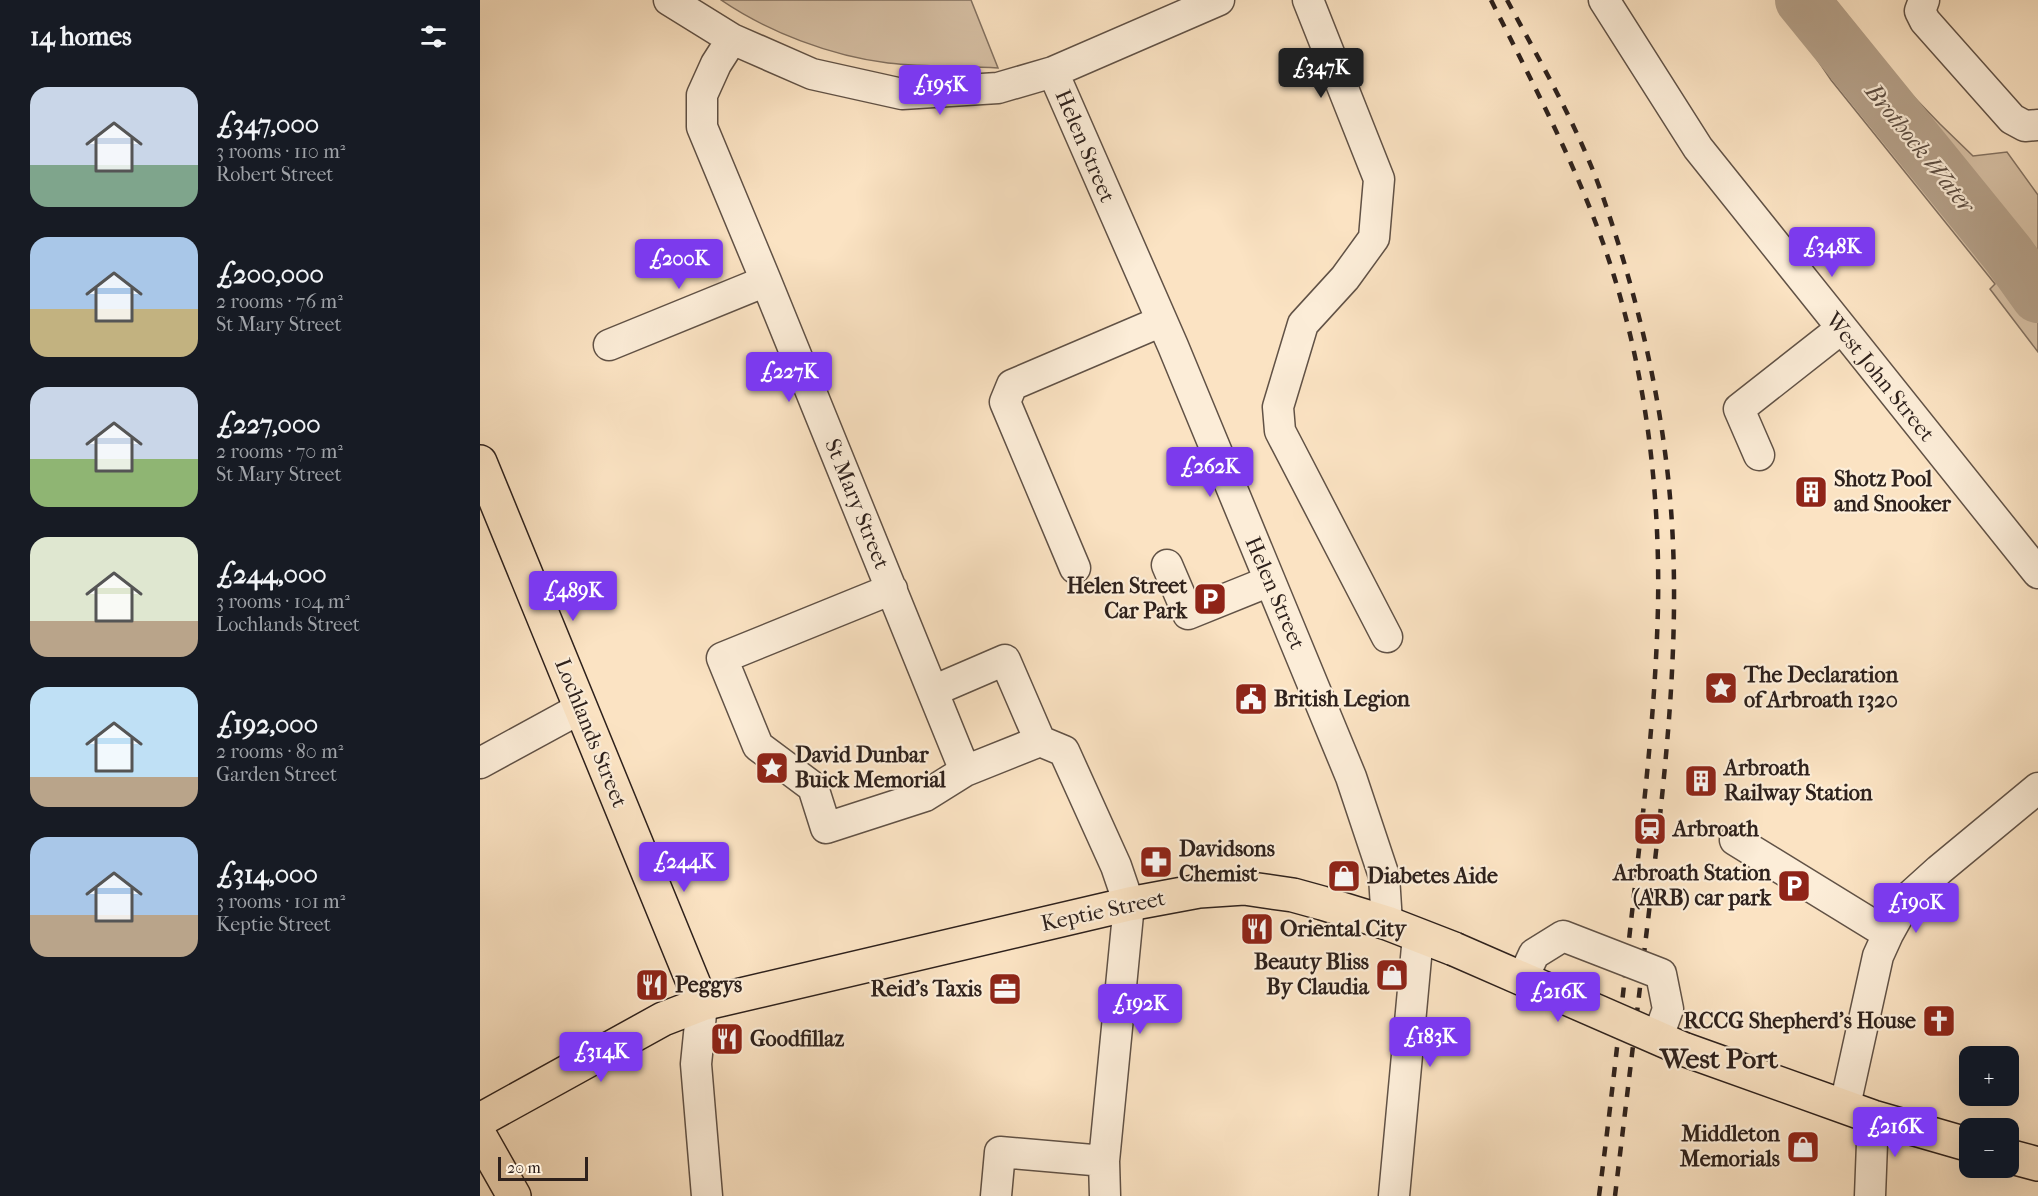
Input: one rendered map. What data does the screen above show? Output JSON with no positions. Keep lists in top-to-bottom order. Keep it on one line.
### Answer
{"streets":{"main road":["Lochlands Street","Keptie Street"],"street":["Helen Street","West John Street","St Mary Street"]},"crossings":[["Helen Street","Keptie Street"],["Lochlands Street","Keptie Street"]],"districts":["West Port"],"water":["Brothock Water"],"places":{"building":["Shotz Pool and Snooker","Arbroath Railway Station"],"parking":["Helen Street Car Park","Arbroath Station (ARB) car park"],"place":["The Declaration of Arbroath 1320","David Dunbar Buick Memorial"],"public building":["British Legion"],"station":["Arbroath"],"pharmacy":["Davidsons Chemist"],"shop":["Diabetes Aide","Beauty Bliss By Claudia","Middleton Memorials"],"restaurant":["Oriental City","Peggys","Goodfillaz"],"office":["Reid’s Taxis"],"church":["RCCG Shepherd's House"]},"scale_bar":"20 m","page":{"heading":"14 homes","price":["£347K","£195K","£348K","£200K","£227K","£262K","£489K","£244K","£190K","£216K","£192K","£183K","£314K","£216K"],"list":[{"name":"£347,000","note":"3 rooms · 110 m² · Robert Street"},{"name":"£200,000","note":"2 rooms · 76 m² · St Mary Street"},{"name":"£227,000","note":"2 rooms · 70 m² · St Mary Street"},{"name":"£244,000","note":"3 rooms · 104 m² · Lochlands Street"},{"name":"£192,000","note":"2 rooms · 80 m² · Garden Street"},{"name":"£314,000","note":"3 rooms · 101 m² · Keptie Street"}],"map_buttons":["+","−"],"scale":"20 m"}}
